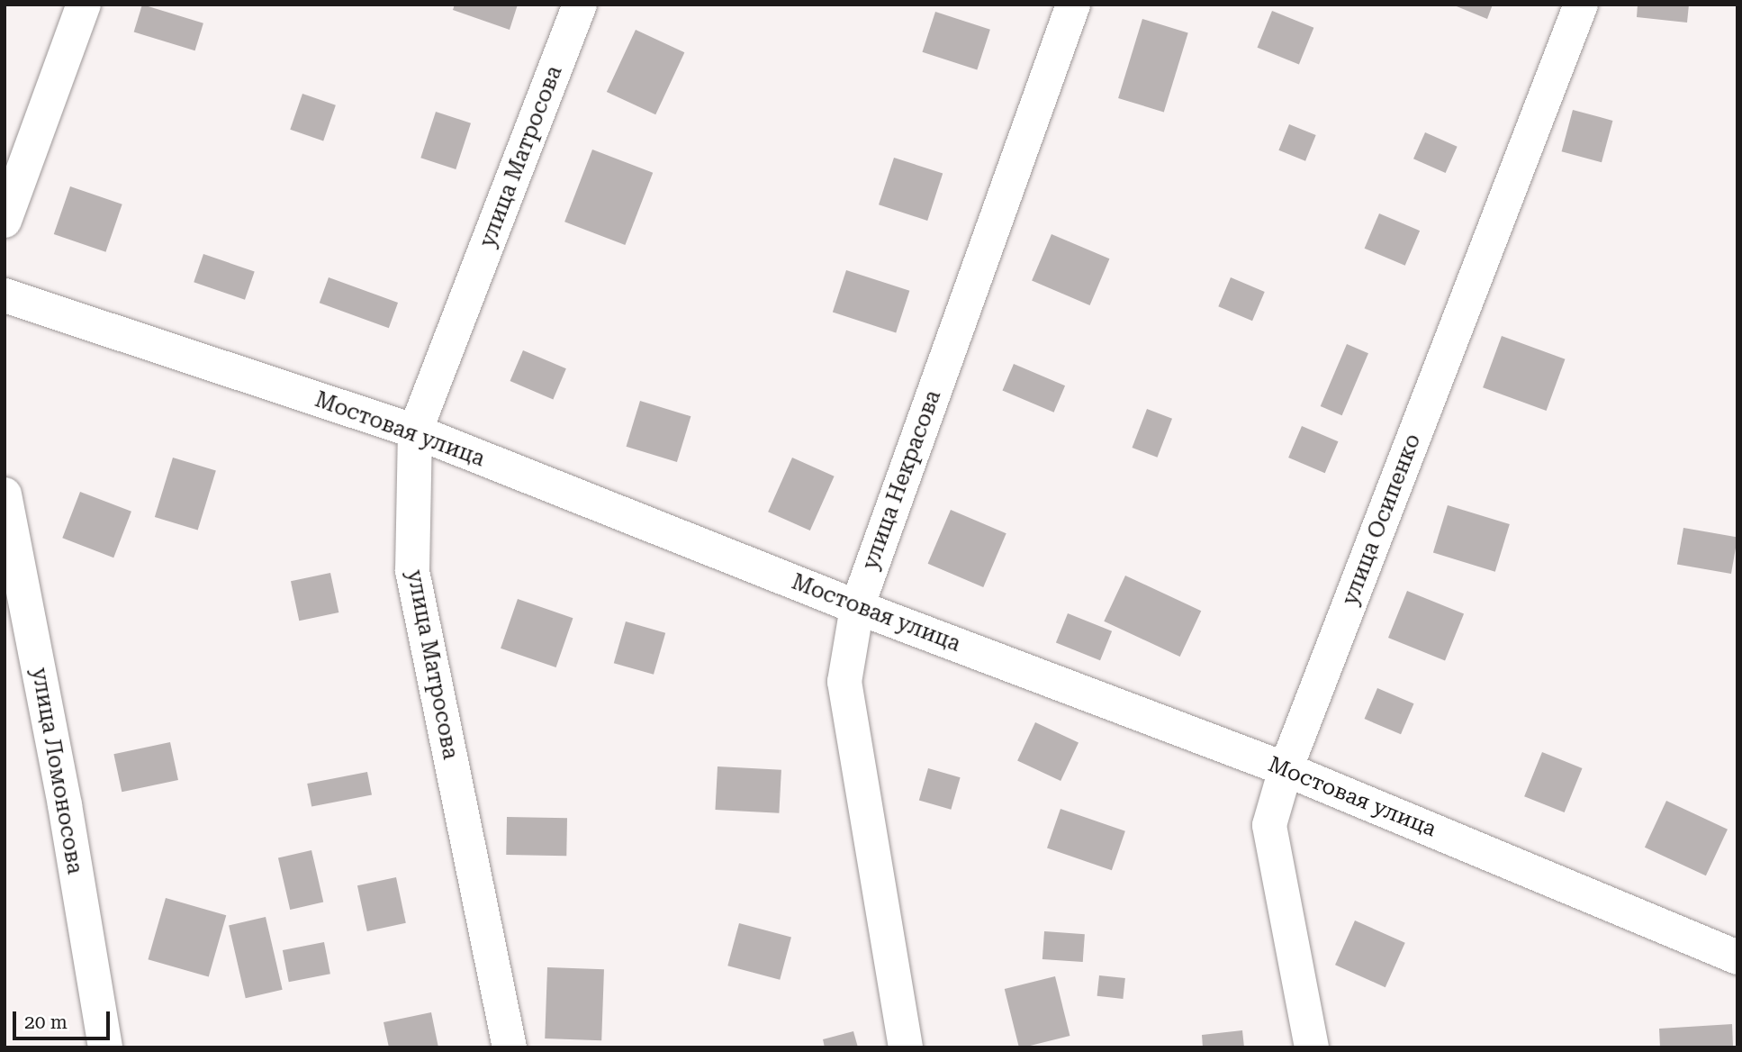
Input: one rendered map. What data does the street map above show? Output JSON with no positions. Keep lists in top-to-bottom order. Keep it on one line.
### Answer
{"streets":{"street":["улица Матросова","Мостовая улица","улица Некрасова","улица Осипенко","улица Ломоносова"]},"crossings":[["улица Матросова","Мостовая улица"],["Мостовая улица","улица Некрасова"],["Мостовая улица","улица Осипенко"]],"scale_bar":"20 m"}
